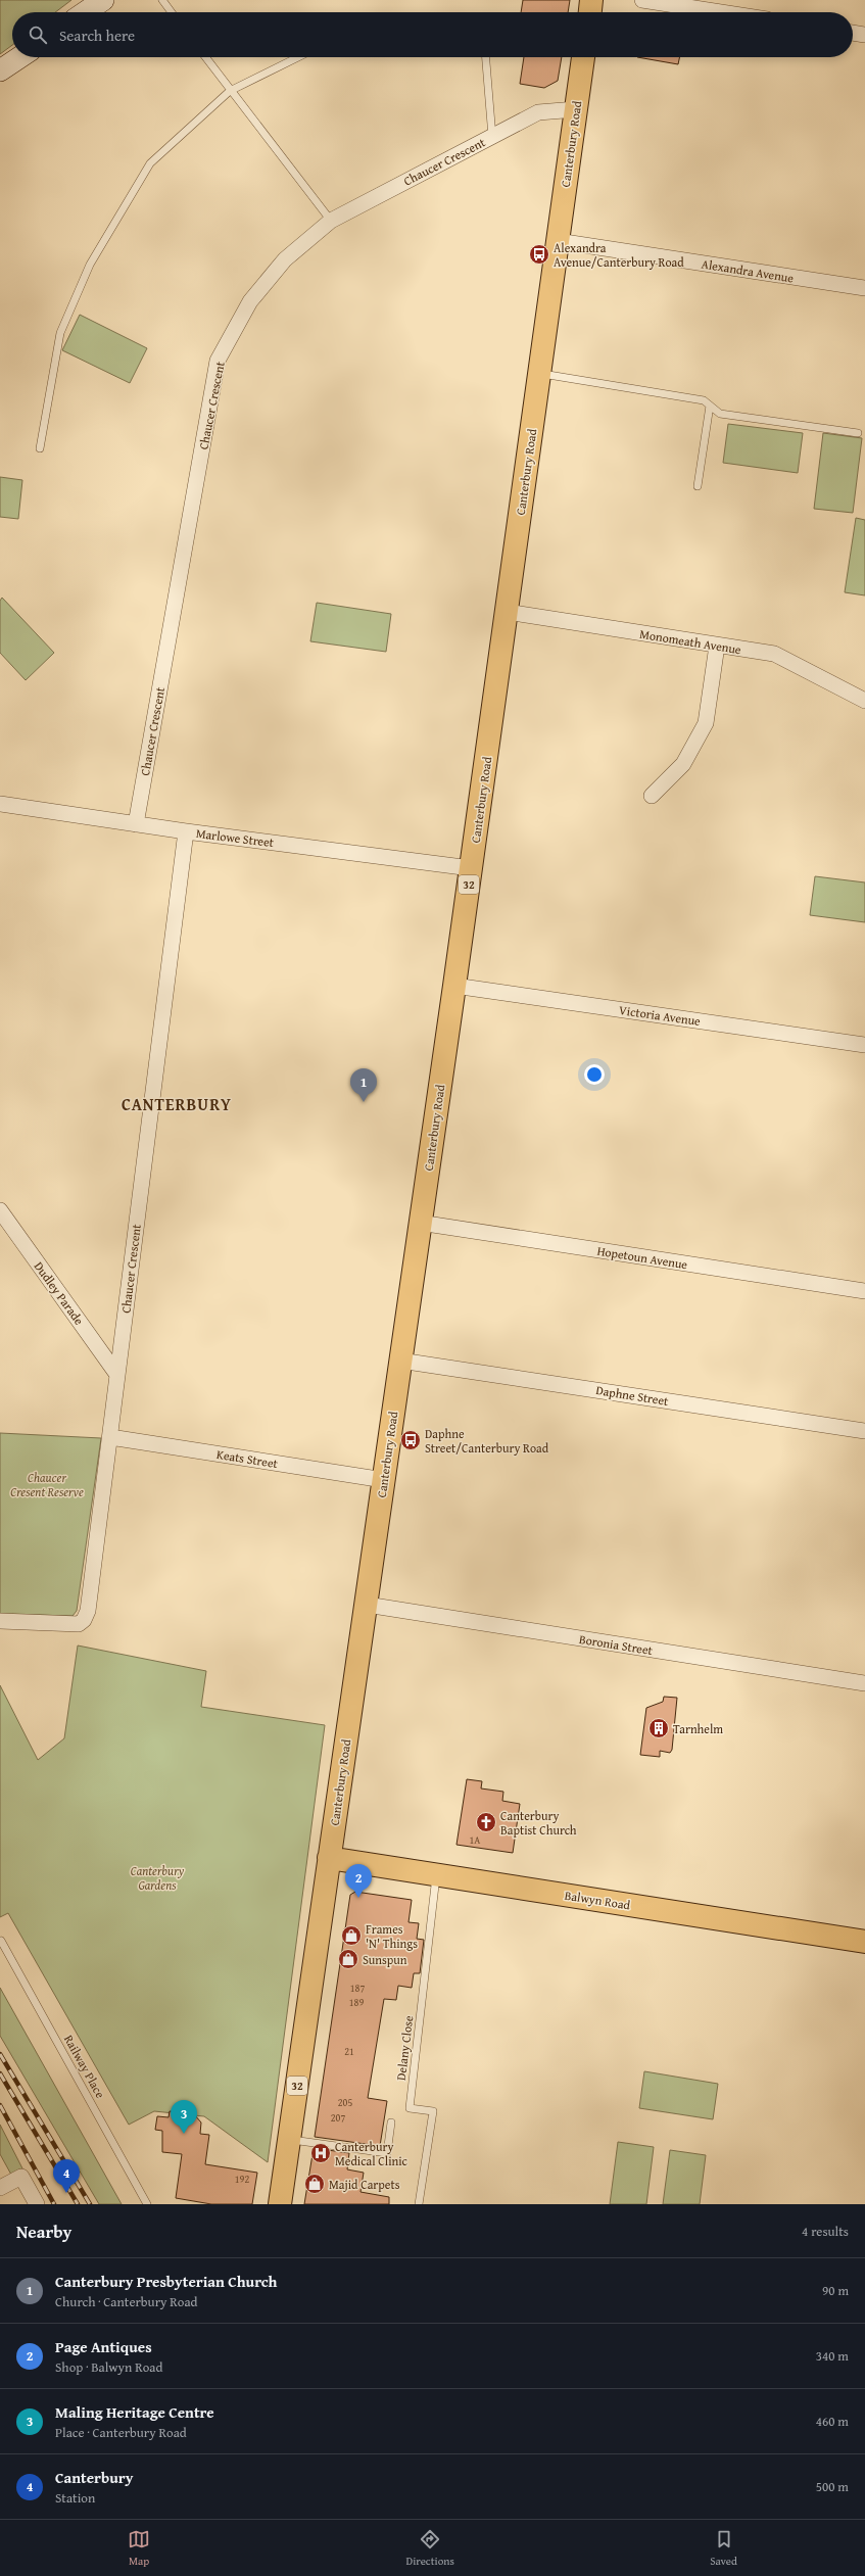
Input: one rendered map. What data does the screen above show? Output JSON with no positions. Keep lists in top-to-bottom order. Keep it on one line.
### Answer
{"streets":{"main road":["Canterbury Road","32","Balwyn Road"],"street":["Chaucer Crescent","Alexandra Avenue","Monomeath Avenue","Marlowe Street","Victoria Avenue","Hopetoun Avenue","Dudley Parade","Daphne Street","Keats Street","Boronia Street"],"lane":["Delany Close","Railway Place"]},"crossings":[["Canterbury Road","Chaucer Crescent"],["Canterbury Road","Alexandra Avenue"],["Canterbury Road","Monomeath Avenue"],["Canterbury Road","Marlowe Street"],["Canterbury Road","Victoria Avenue"],["Canterbury Road","Hopetoun Avenue"],["Canterbury Road","Daphne Street"],["Canterbury Road","Keats Street"],["Canterbury Road","Boronia Street"],["Canterbury Road","Balwyn Road"],["Chaucer Crescent","Marlowe Street"],["Chaucer Crescent","Dudley Parade"],["Chaucer Crescent","Keats Street"],["Balwyn Road","Delany Close"]],"districts":["CANTERBURY"],"parks":["Chaucer Cresent Reserve","Canterbury Gardens"],"places":{"bus stop":["Alexandra Avenue/Canterbury Road","Daphne Street/Canterbury Road"],"building":["Tarnhelm"],"church":["Canterbury Baptist Church"],"shop":["Frames 'N' Things","Sunspun","Majid Carpets"],"hospital":["Canterbury Medical Clinic"]},"house_numbers":["1A","187","189","21","205","207","192"],"page":{"search":"Search here","pins":["1","2","3","4"],"heading":["Nearby","4 results"],"list":[{"mark":"1","name":"Canterbury Presbyterian Church","note":"Church · Canterbury Road","value":"90 m"},{"mark":"2","name":"Page Antiques","note":"Shop · Balwyn Road","value":"340 m"},{"mark":"3","name":"Maling Heritage Centre","note":"Place · Canterbury Road","value":"460 m"},{"mark":"4","name":"Canterbury","note":"Station","value":"500 m"}],"nav":["Map","Directions","Saved"]}}
